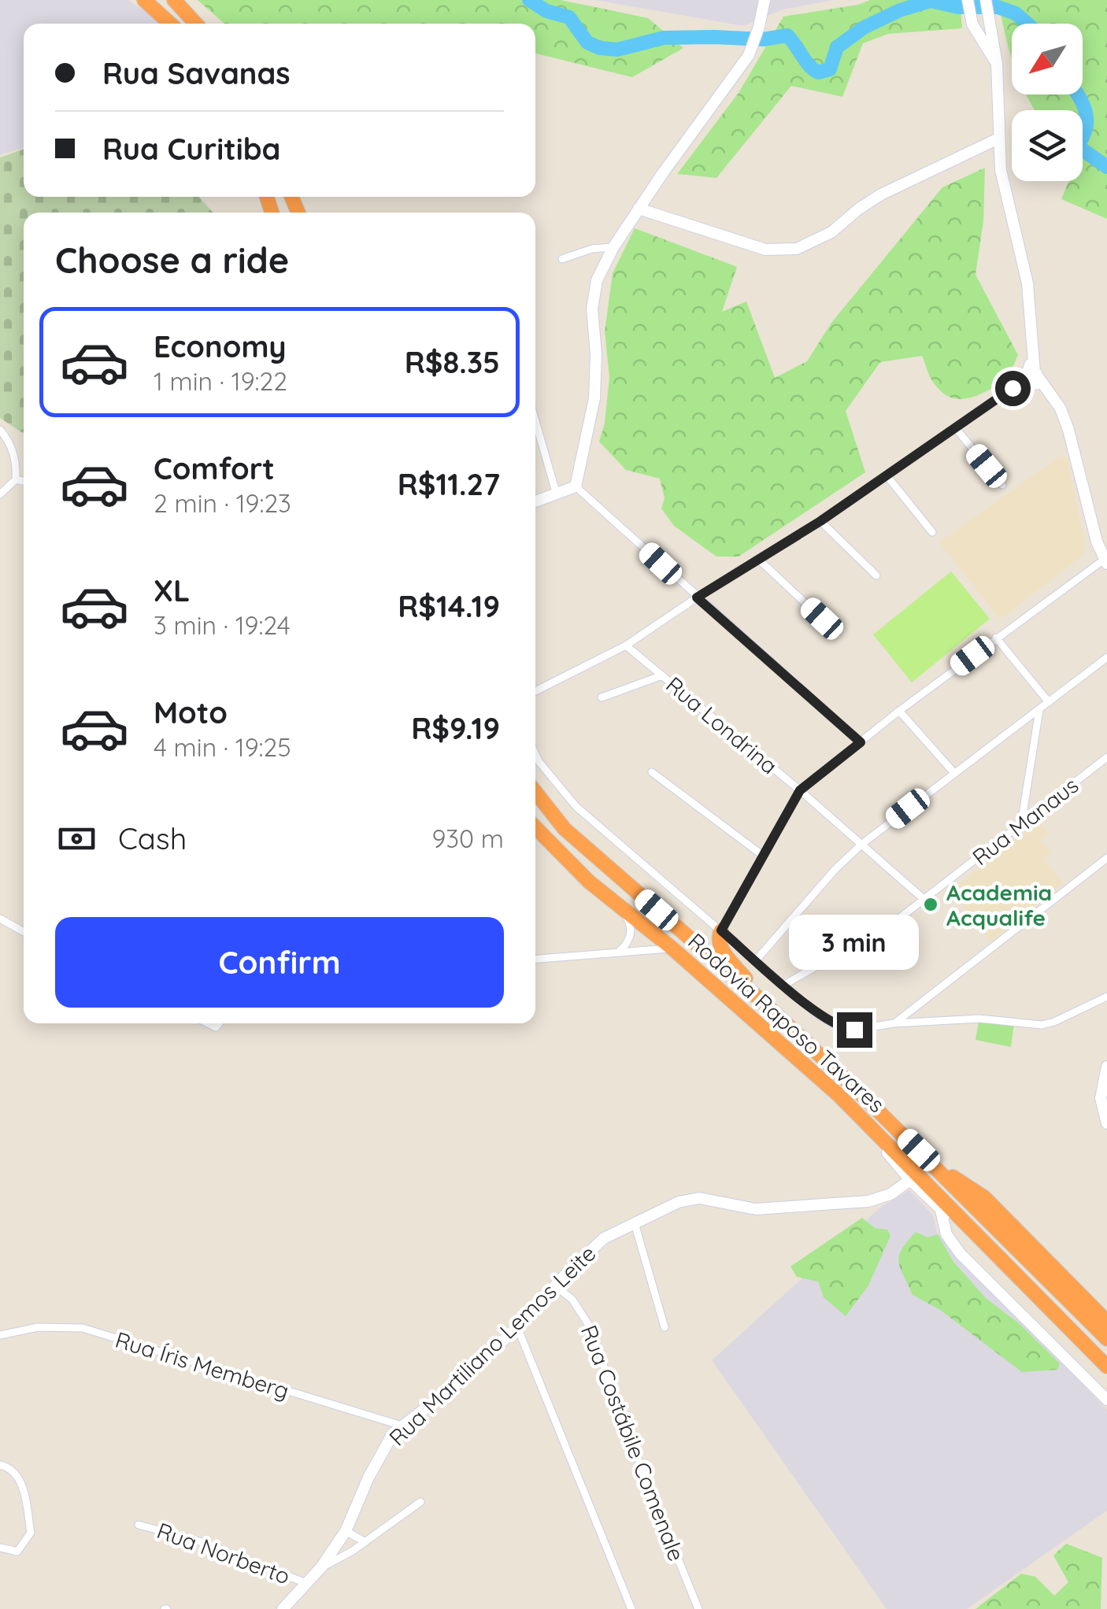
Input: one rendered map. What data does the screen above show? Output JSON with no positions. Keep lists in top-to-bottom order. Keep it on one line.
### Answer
{"streets":{"highway":["Rodovia Raposo Tavares"],"street":["Rua Londrina","Rua Manaus","Rua Martiliano Lemos Leite","Rua Íris Memberg","Rua Costábile Comenale","Rua Norberto"]},"crossings":[["Rua Londrina","Rua Manaus"],["Rua Martiliano Lemos Leite","Rua Íris Memberg"],["Rua Martiliano Lemos Leite","Rua Costábile Comenale"],["Rua Martiliano Lemos Leite","Rua Norberto"]],"places":["Academia Acqualife"],"north":"bottom left","page":{"banner":["Rua Savanas","Rua Curitiba"],"heading":"Choose a ride","list":[{"name":"Economy","note":"1 min · 19:22","value":"R$8.35"},{"name":"Comfort","note":"2 min · 19:23","value":"R$11.27"},{"name":"XL","note":"3 min · 19:24","value":"R$14.19"},{"name":"Moto","note":"4 min · 19:25","value":"R$9.19"}],"pay":["Cash","930 m"],"buttons":"Confirm","bubble":"3 min"}}
